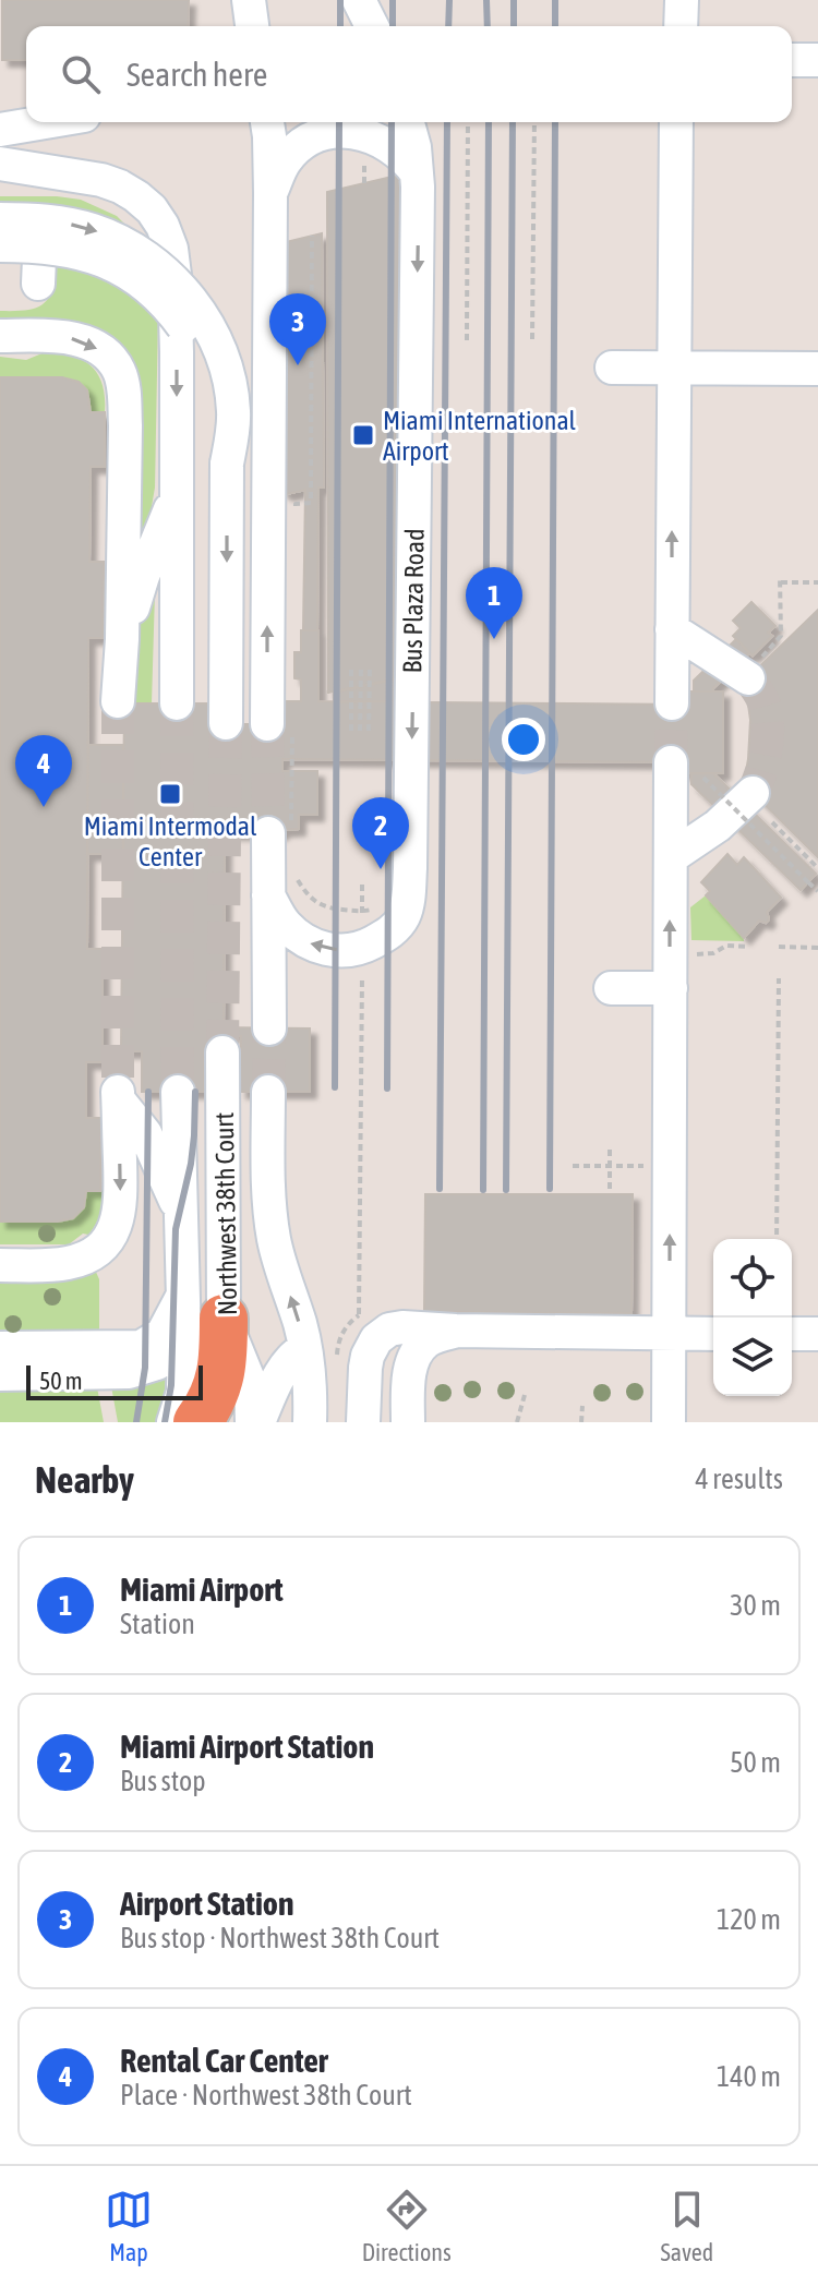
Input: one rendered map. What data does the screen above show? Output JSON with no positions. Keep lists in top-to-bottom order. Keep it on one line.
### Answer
{"streets":{"street":["Bus Plaza Road","Northwest 38th Court"]},"places":{"transit":["Miami International Airport","Miami Intermodal Center"]},"scale_bar":"50 m","page":{"search":"Search here","pins":["3","1","4","2"],"scale":"50 m","heading":["Nearby","4 results"],"list":[{"mark":"1","name":"Miami Airport","note":"Station","value":"30 m"},{"mark":"2","name":"Miami Airport Station","note":"Bus stop","value":"50 m"},{"mark":"3","name":"Airport Station","note":"Bus stop · Northwest 38th Court","value":"120 m"},{"mark":"4","name":"Rental Car Center","note":"Place · Northwest 38th Court","value":"140 m"}],"nav":["Map","Directions","Saved"]}}
